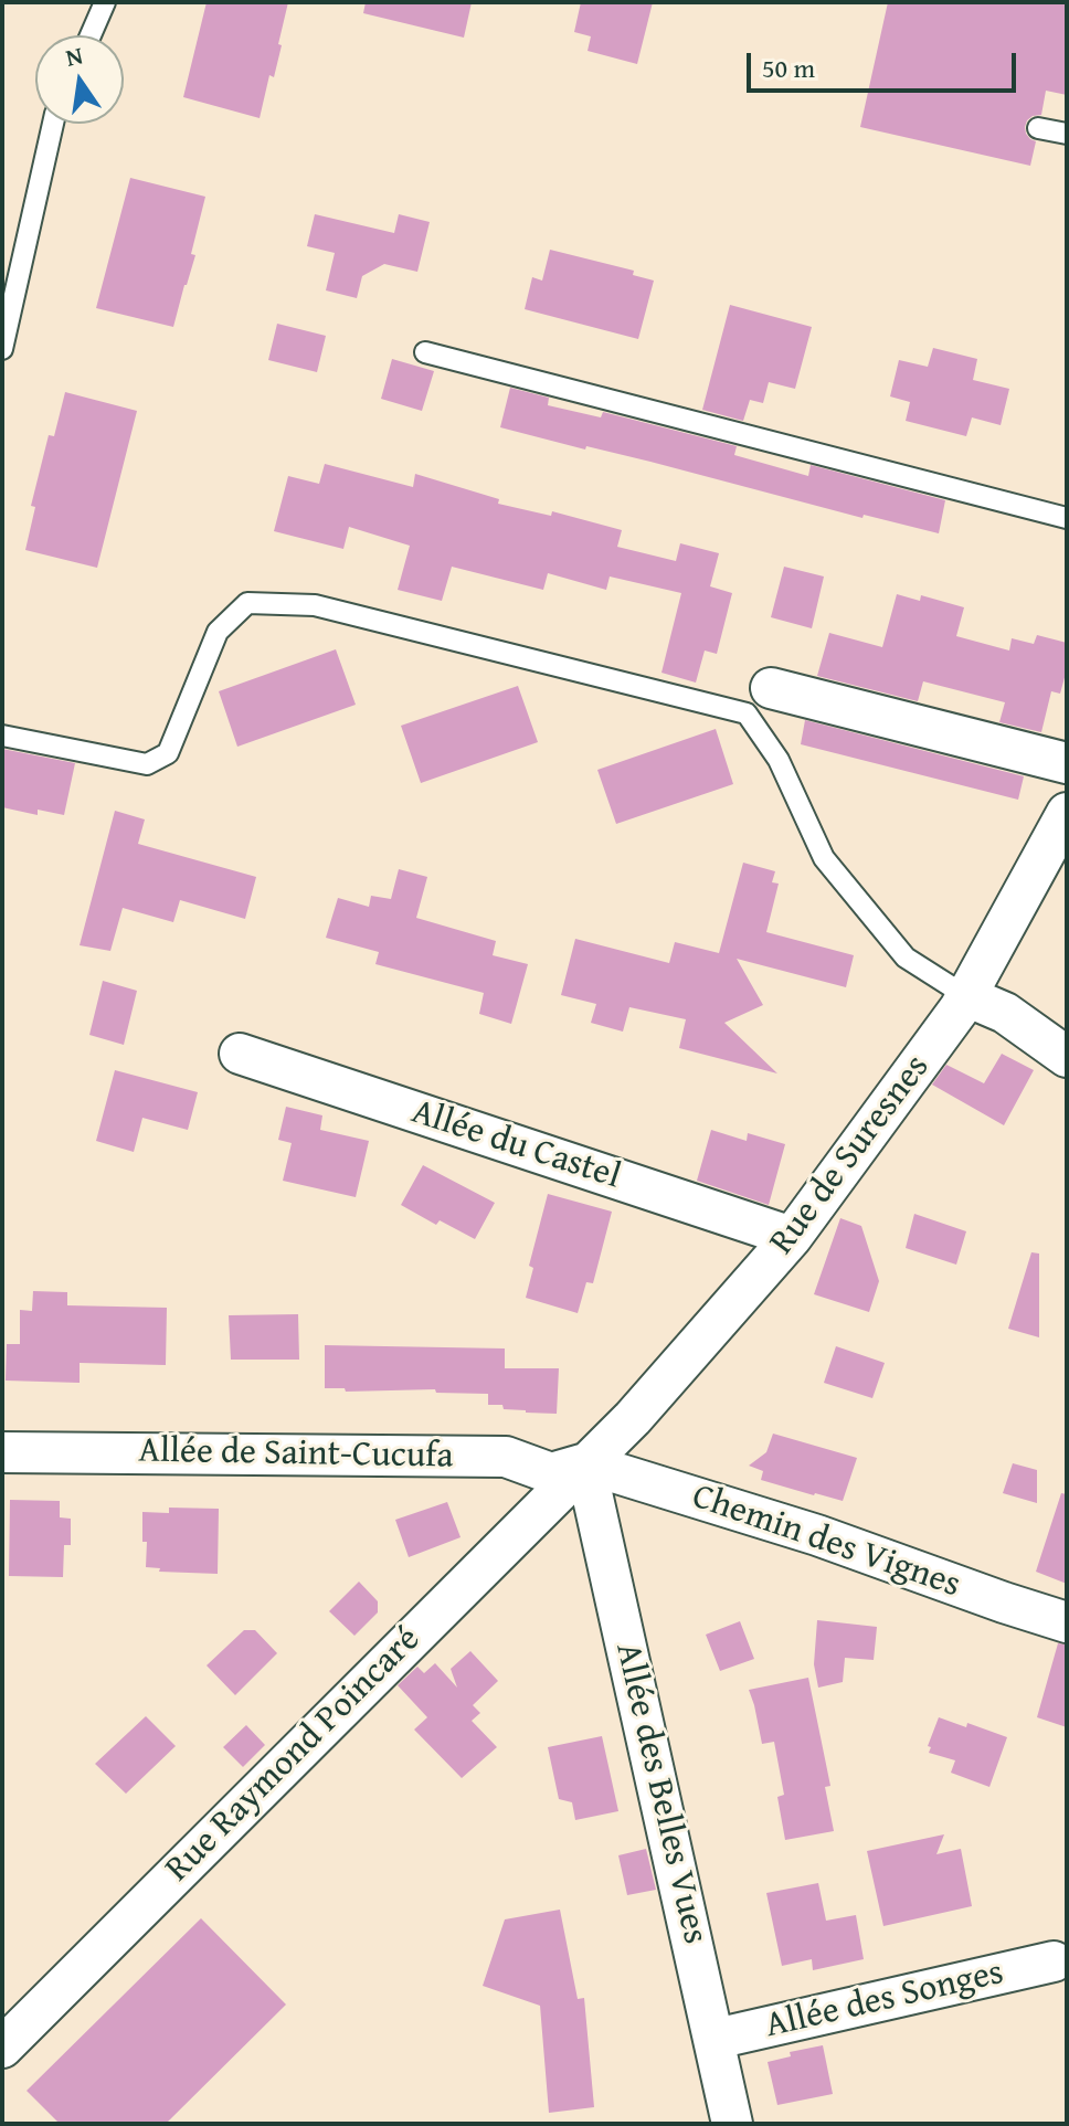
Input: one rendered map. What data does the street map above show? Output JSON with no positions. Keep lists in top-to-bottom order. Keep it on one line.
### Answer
{"streets":{"street":["Allée du Castel","Rue de Suresnes","Allée de Saint-Cucufa","Chemin des Vignes","Rue Raymond Poincaré","Allée des Belles Vues","Allée des Songes"]},"crossings":[["Allée du Castel","Rue de Suresnes"],["Rue de Suresnes","Allée de Saint-Cucufa"],["Rue de Suresnes","Chemin des Vignes"],["Rue de Suresnes","Rue Raymond Poincaré"],["Rue de Suresnes","Allée des Belles Vues"],["Allée de Saint-Cucufa","Chemin des Vignes"],["Allée de Saint-Cucufa","Rue Raymond Poincaré"],["Allée de Saint-Cucufa","Allée des Belles Vues"],["Chemin des Vignes","Rue Raymond Poincaré"],["Chemin des Vignes","Allée des Belles Vues"],["Rue Raymond Poincaré","Allée des Belles Vues"],["Allée des Belles Vues","Allée des Songes"]],"scale_bar":"50 m","north":"top"}
